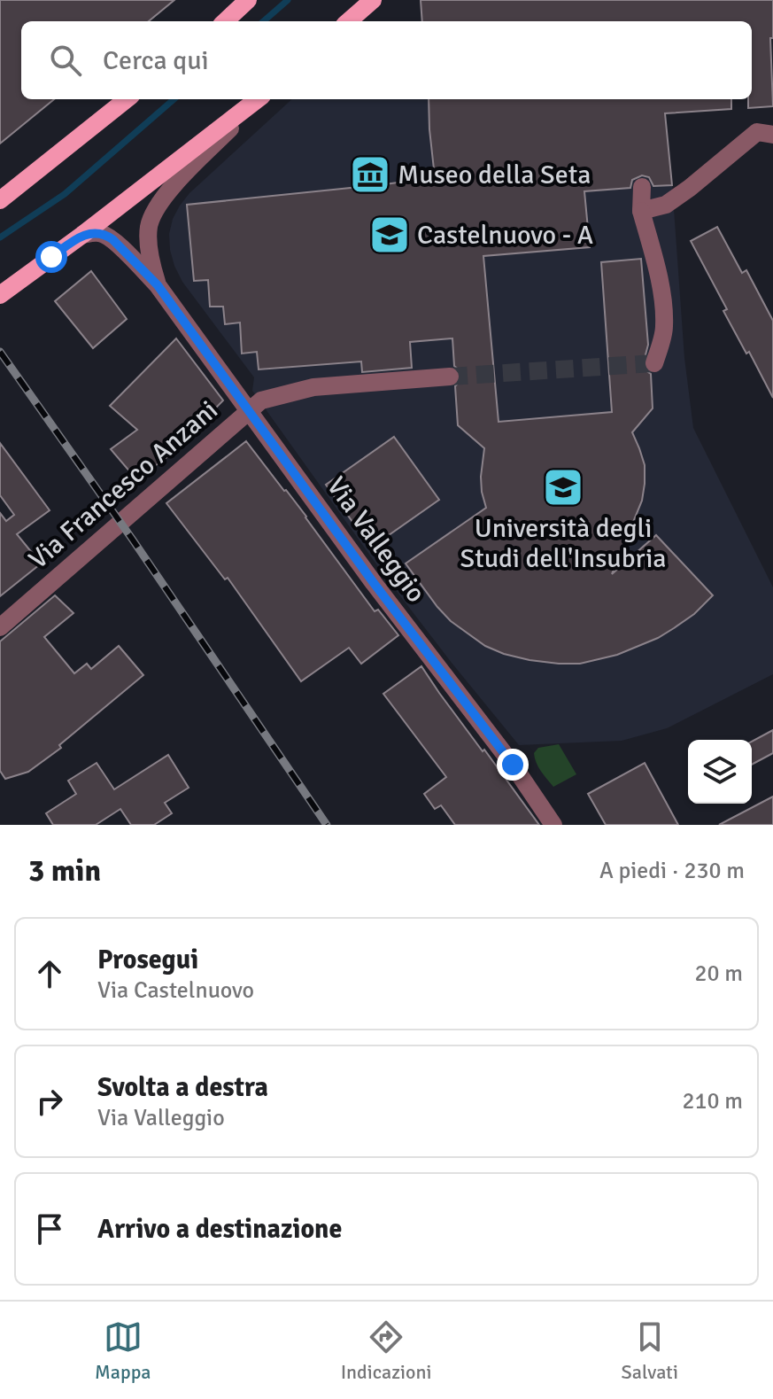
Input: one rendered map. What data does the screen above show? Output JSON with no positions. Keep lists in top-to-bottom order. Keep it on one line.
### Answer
{"streets":{"street":["Via Francesco Anzani","Via Valleggio"]},"crossings":[["Via Francesco Anzani","Via Valleggio"]],"places":{"museum":["Museo della Seta"],"school or university":["Castelnuovo - A","Università degli Studi dell'Insubria"]},"page":{"search":"Cerca qui","heading":["3 min","A piedi · 230 m"],"list":[["Prosegui","Via Castelnuovo","20 m"],["Svolta a destra","Via Valleggio","210 m"],"Arrivo a destinazione"],"nav":["Mappa","Indicazioni","Salvati"]}}
